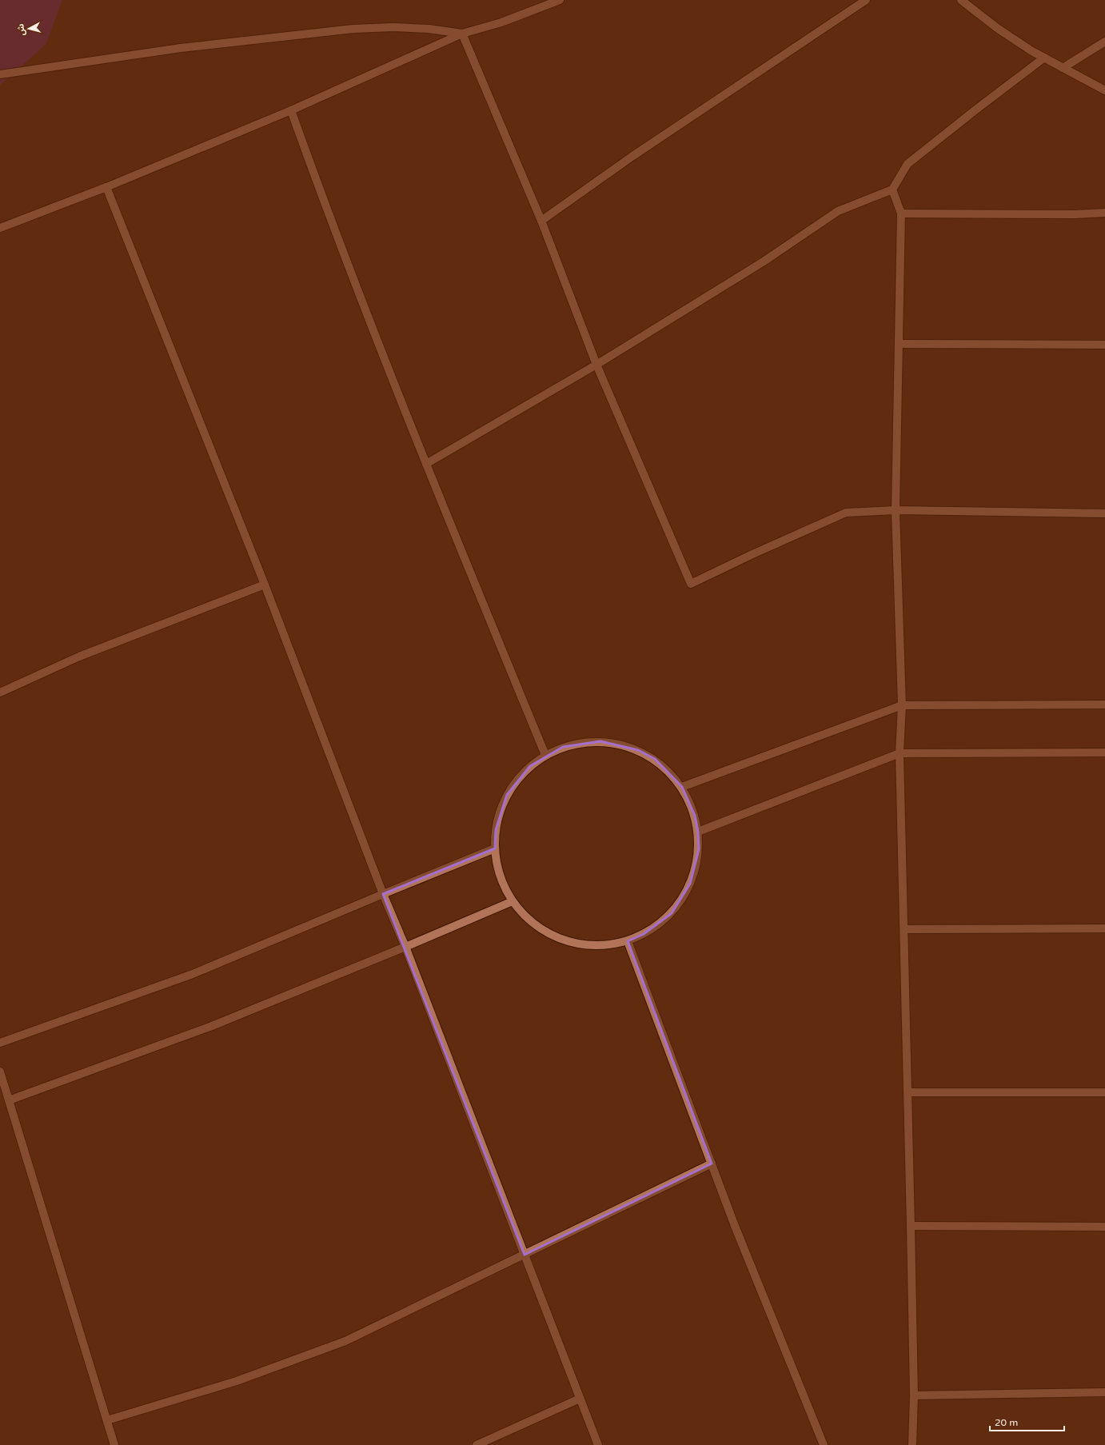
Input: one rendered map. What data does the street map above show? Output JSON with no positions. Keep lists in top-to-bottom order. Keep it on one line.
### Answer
{"scale_bar":"20 m","north":"left"}
